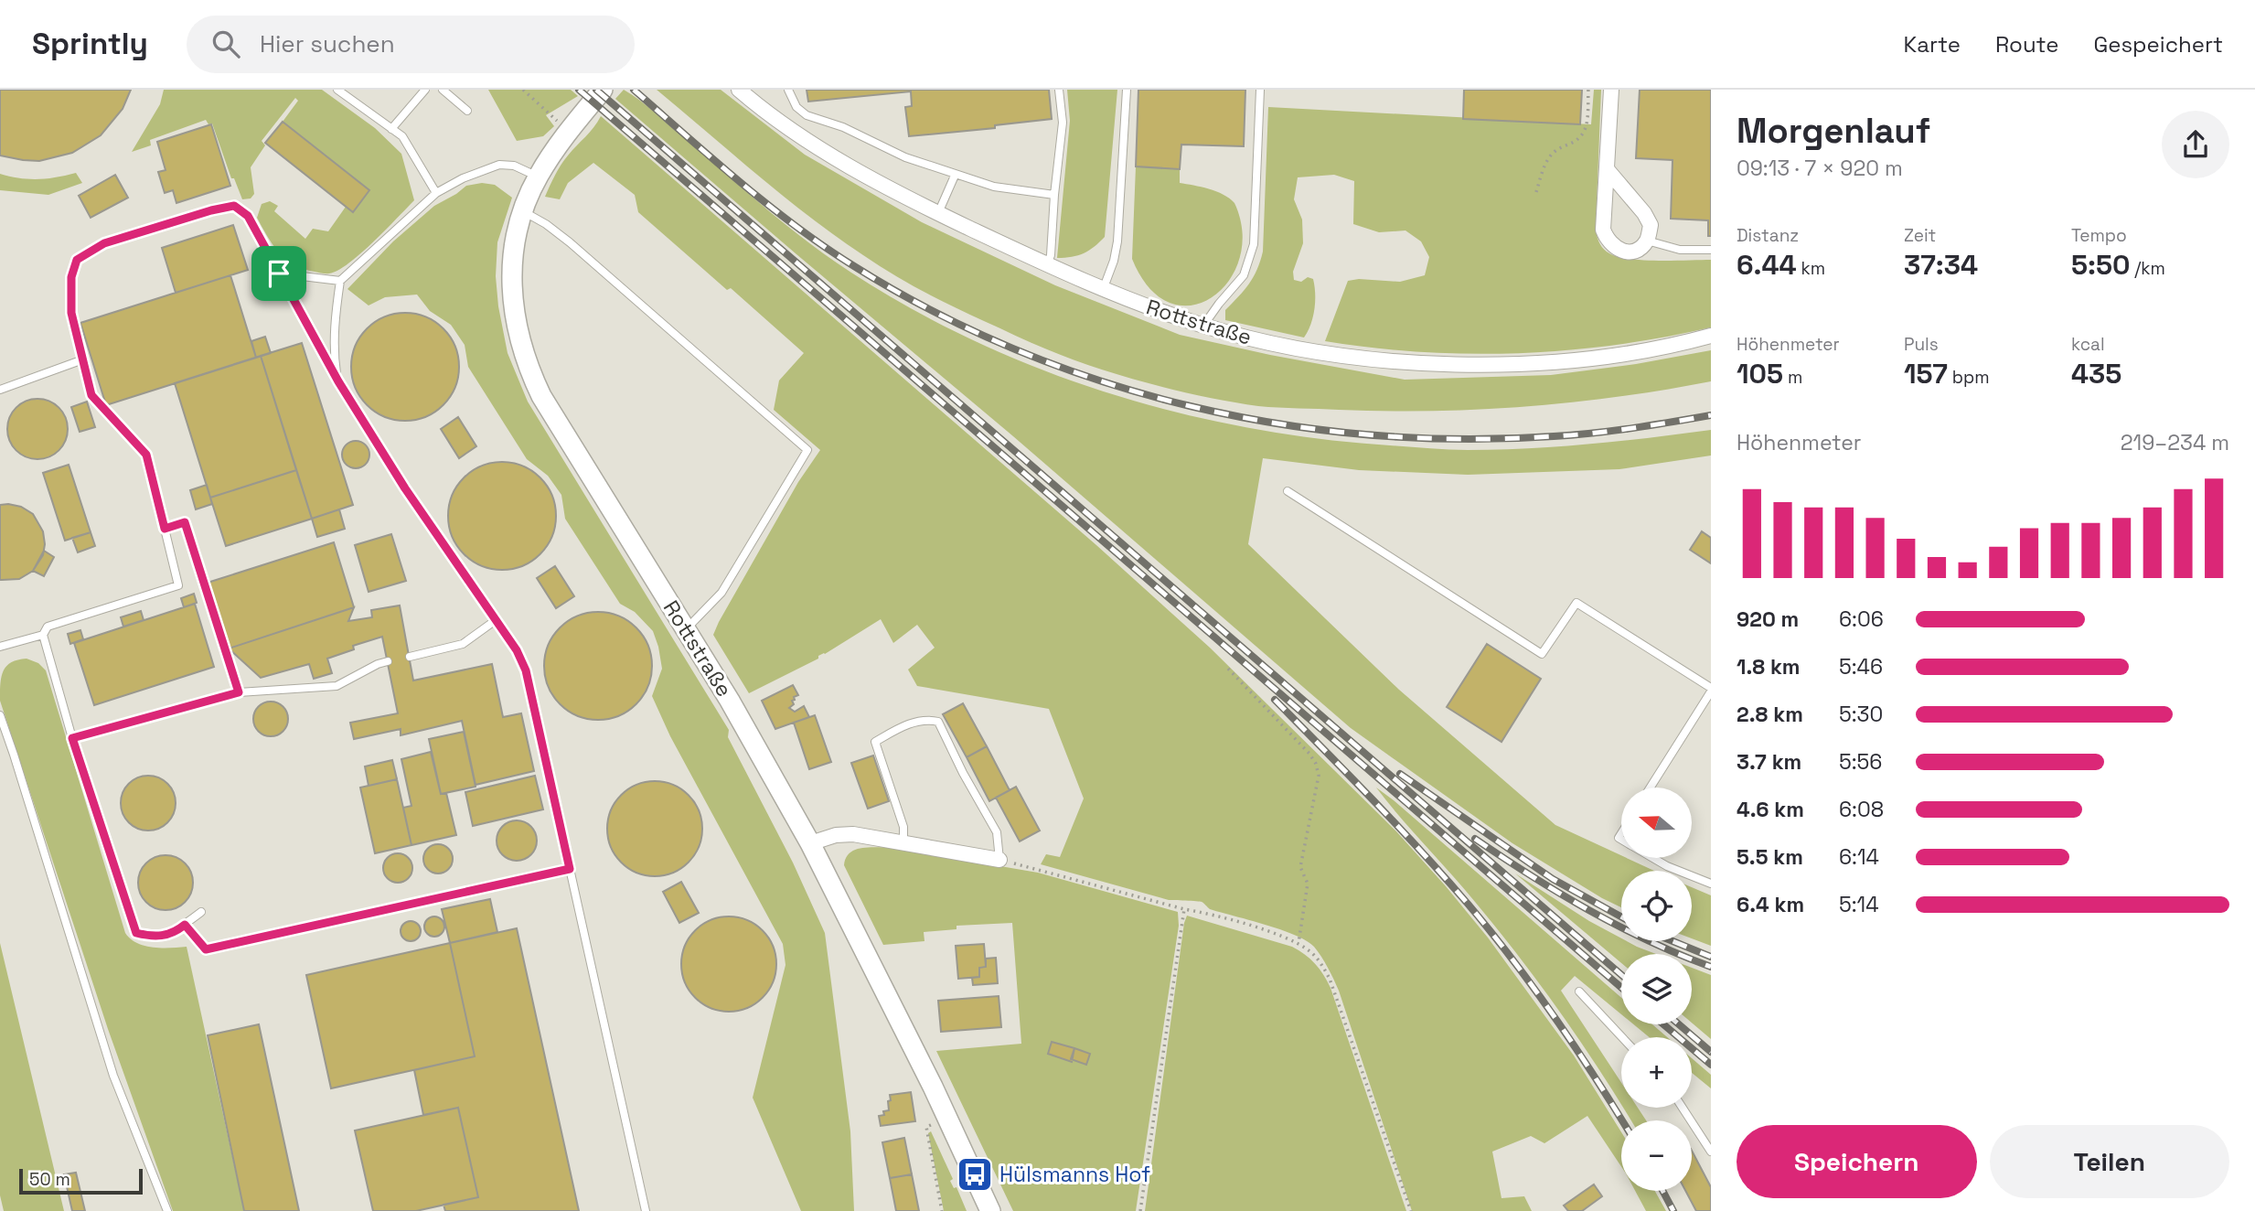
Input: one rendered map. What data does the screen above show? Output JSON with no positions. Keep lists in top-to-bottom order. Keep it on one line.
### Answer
{"streets":{"street":["Rottstraße"]},"places":{"bus stop":["Hülsmanns Hof"]},"scale_bar":"50 m","north":"left","page":{"header":"Sprintly","search":"Hier suchen","nav":["Karte","Route","Gespeichert"],"heading":["Morgenlauf","09:13 · 7 × 920 m"],"stats":[["Distanz","6.44 km"],["Zeit","37:34"],["Tempo","5:50 /km"],["Höhenmeter","105 m"],["Puls","157 bpm"],["kcal","435"]],"chart":["Höhenmeter","219–234 m"],"list":[{"name":"920 m","note":"6:06"},{"name":"1.8 km","note":"5:46"},{"name":"2.8 km","note":"5:30"},{"name":"3.7 km","note":"5:56"},{"name":"4.6 km","note":"6:08"},{"name":"5.5 km","note":"6:14"},{"name":"6.4 km","note":"5:14"}],"map_buttons":["+","−"],"buttons":["Speichern","Teilen"],"scale":"50 m"}}
